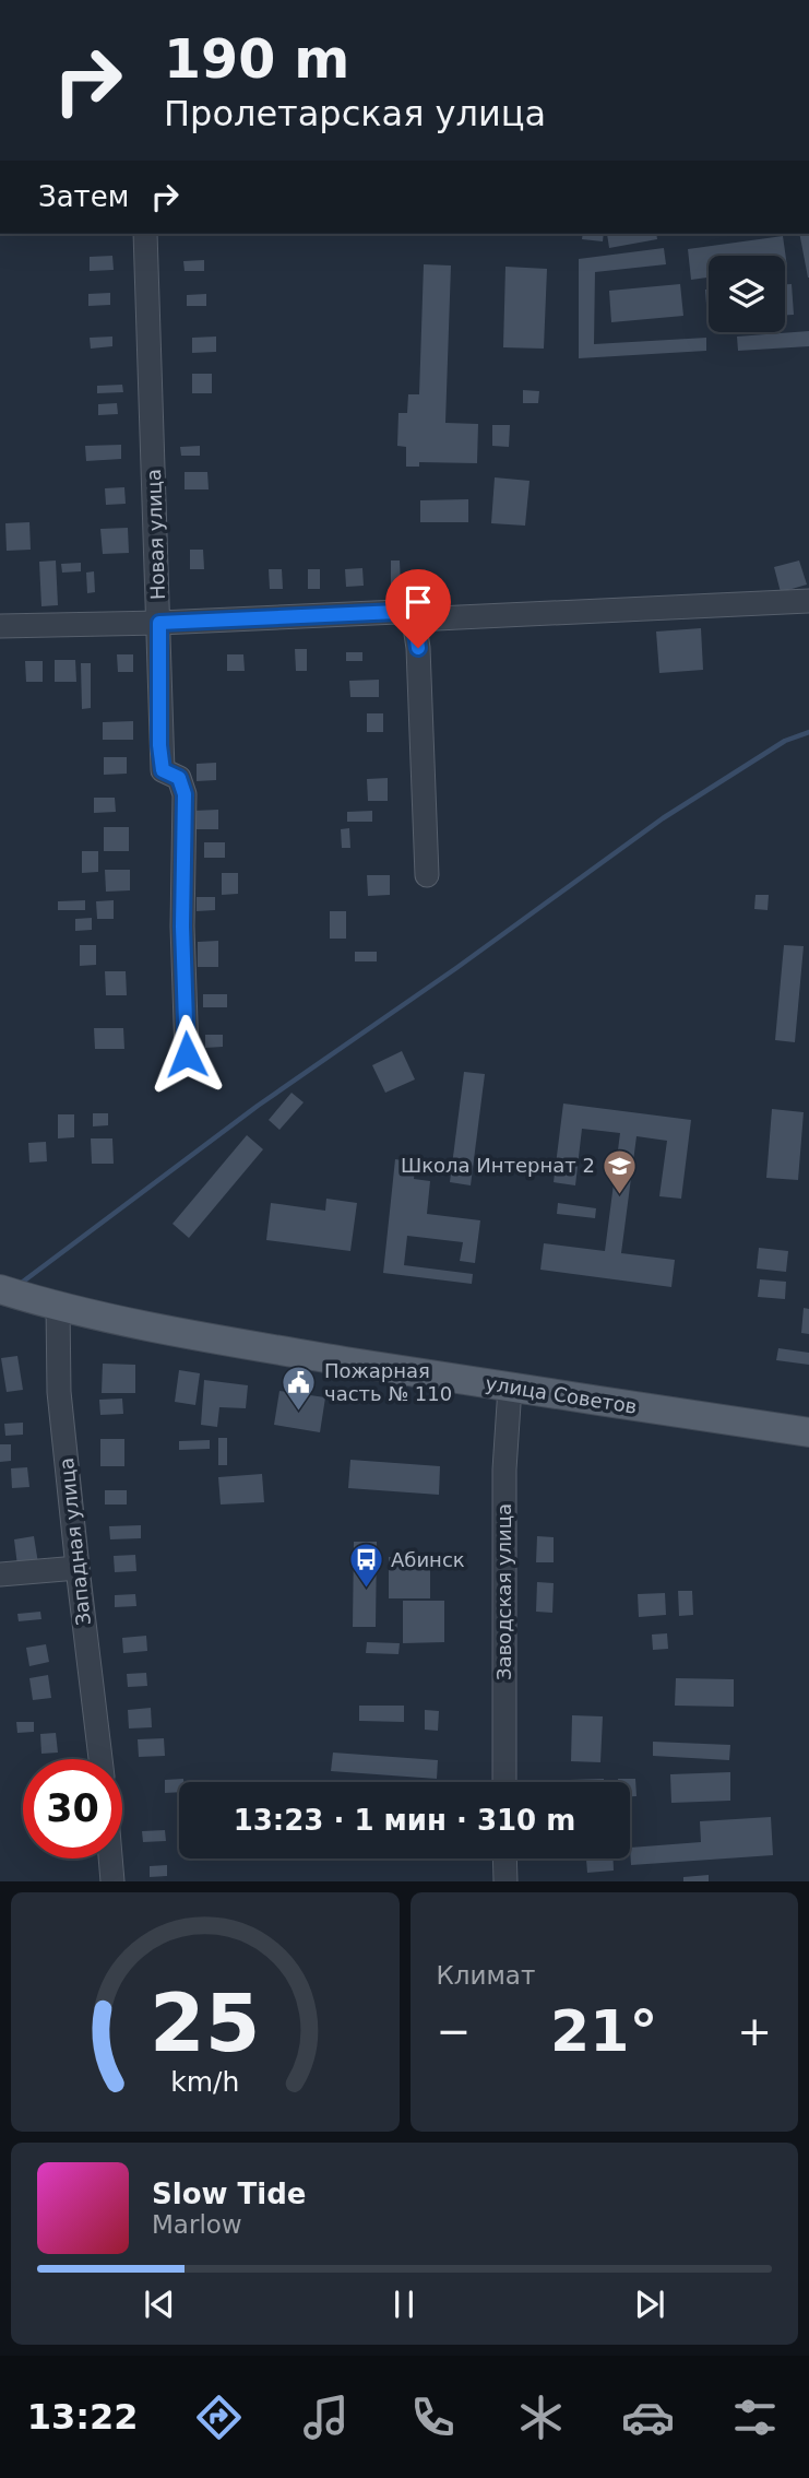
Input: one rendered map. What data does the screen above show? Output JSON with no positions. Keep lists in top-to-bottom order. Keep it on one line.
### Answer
{"streets":{"main road":["улица Советов"],"street":["Новая улица","Западная улица","Заводская улица"]},"crossings":[["улица Советов","Западная улица"],["улица Советов","Заводская улица"]],"places":{"school or university":["Школа Интернат 2"],"public building":["Пожарная часть № 110"],"bus stop":["Абинск"]},"page":{"turn":["190 m","Пролетарская улица"],"then":"Затем","limit":"30","trip":"13:23 · 1 мин · 310 m","tile":"Климат","heat":["−","21°","+"],"song":["Slow Tide","Marlow"],"tabs":"13:22","gauge":["25","km/h"]}}
